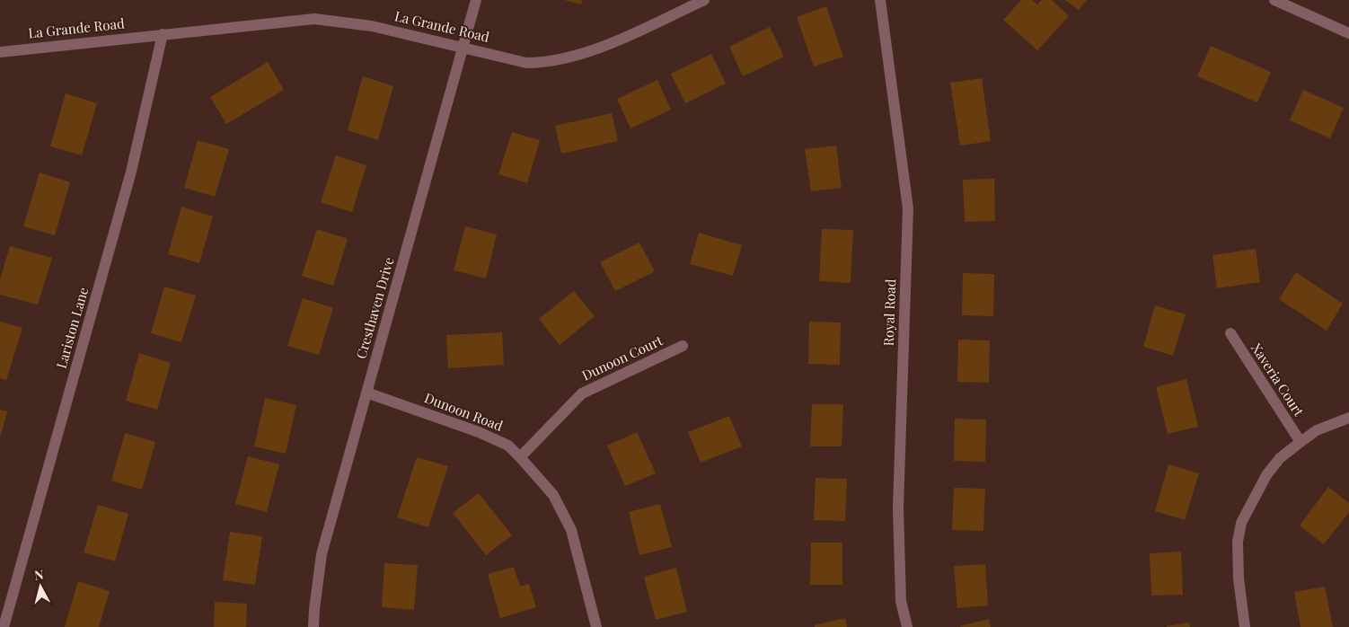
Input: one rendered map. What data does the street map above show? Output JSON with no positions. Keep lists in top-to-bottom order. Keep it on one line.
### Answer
{"streets":{"street":["La Grande Road","Cresthaven Drive","Royal Road","Lariston Lane","Dunoon Court","Xaveria Court","Dunoon Road"]},"crossings":[["La Grande Road","Cresthaven Drive"],["La Grande Road","Lariston Lane"],["Cresthaven Drive","Dunoon Road"],["Dunoon Court","Dunoon Road"]],"north":"top"}
